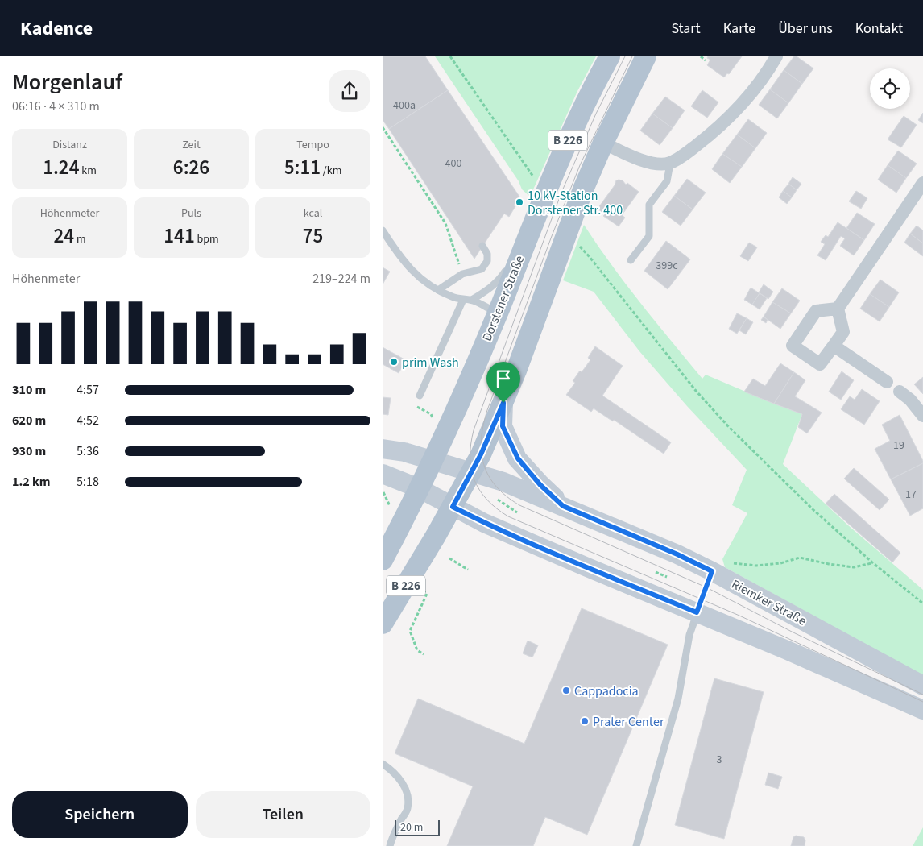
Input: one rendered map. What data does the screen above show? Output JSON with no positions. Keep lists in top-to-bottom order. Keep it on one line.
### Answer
{"streets":{"main road":["B 226","Dorstener Straße","Riemker Straße"]},"crossings":[["B 226","Riemker Straße"],["Dorstener Straße","Riemker Straße"]],"places":["10 kV-Station Dorstener Str. 400","prim Wash","Cappadocia","Prater Center"],"house_numbers":["400a","400","399c","19","17","3"],"scale_bar":"20 m","page":{"header":"Kadence","nav":["Start","Karte","Über uns","Kontakt"],"heading":["Morgenlauf","06:16 · 4 × 310 m"],"stats":[["Distanz","1.24 km"],["Zeit","6:26"],["Tempo","5:11 /km"],["Höhenmeter","24 m"],["Puls","141 bpm"],["kcal","75"]],"chart":["Höhenmeter","219–224 m"],"list":[{"name":"310 m","note":"4:57"},{"name":"620 m","note":"4:52"},{"name":"930 m","note":"5:36"},{"name":"1.2 km","note":"5:18"}],"buttons":["Speichern","Teilen"],"scale":"20 m"}}
